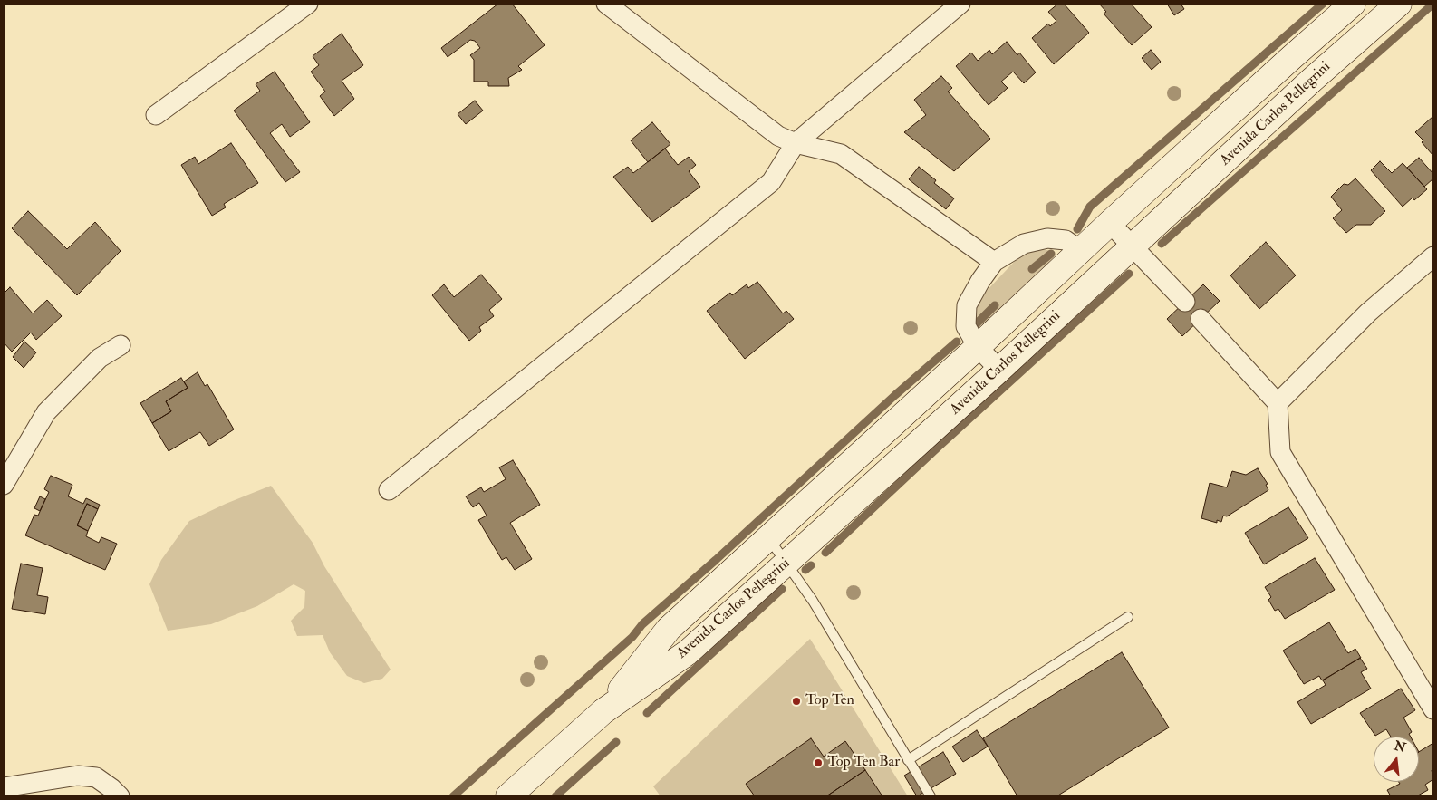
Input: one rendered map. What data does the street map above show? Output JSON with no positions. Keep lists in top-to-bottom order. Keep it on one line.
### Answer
{"streets":{"main road":["Avenida Carlos Pellegrini"]},"places":["Top Ten","Top Ten Bar"],"north":"top"}
